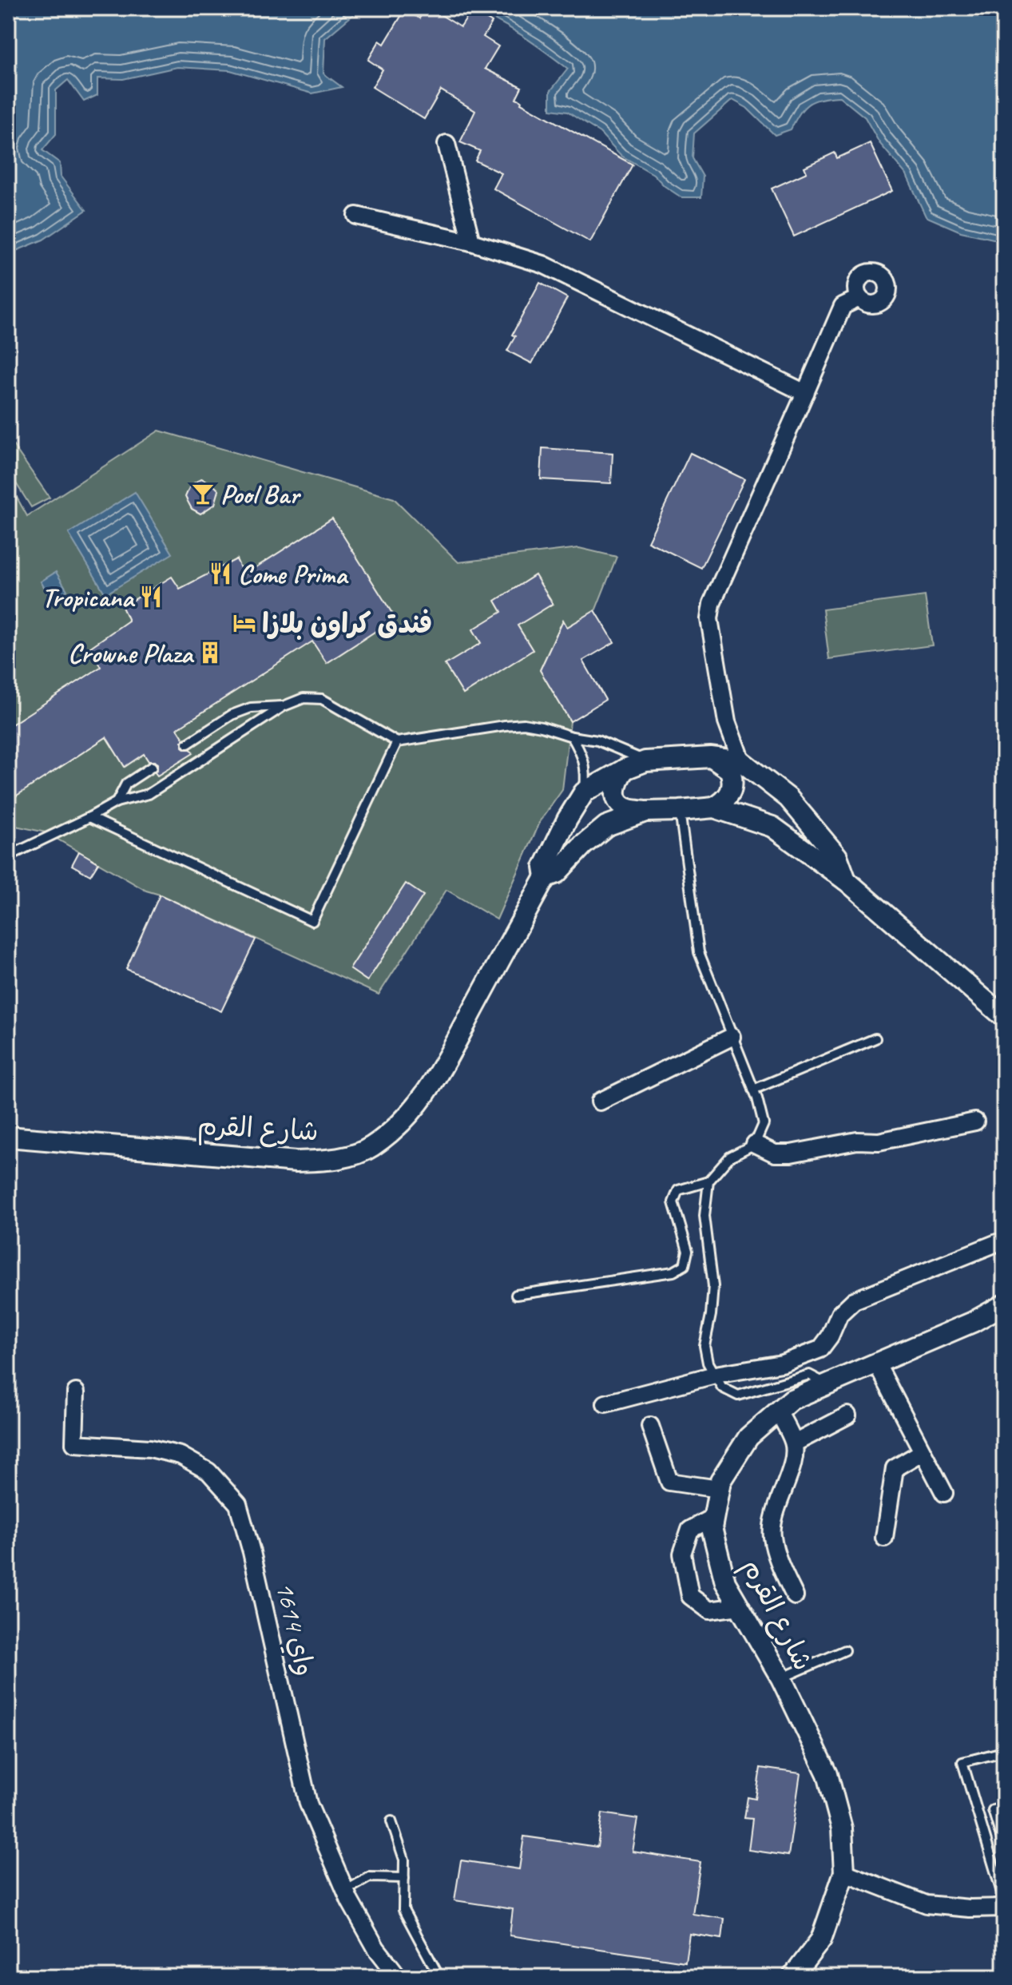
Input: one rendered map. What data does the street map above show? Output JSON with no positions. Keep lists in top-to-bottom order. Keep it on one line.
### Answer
{"streets":{"street":["شارع القرم","واي 1614"]},"places":{"bar":["Pool Bar"],"restaurant":["Come Prima","Tropicana"],"hotel":["فندق كراون بلازا"],"building":["Crowne Plaza"]}}
